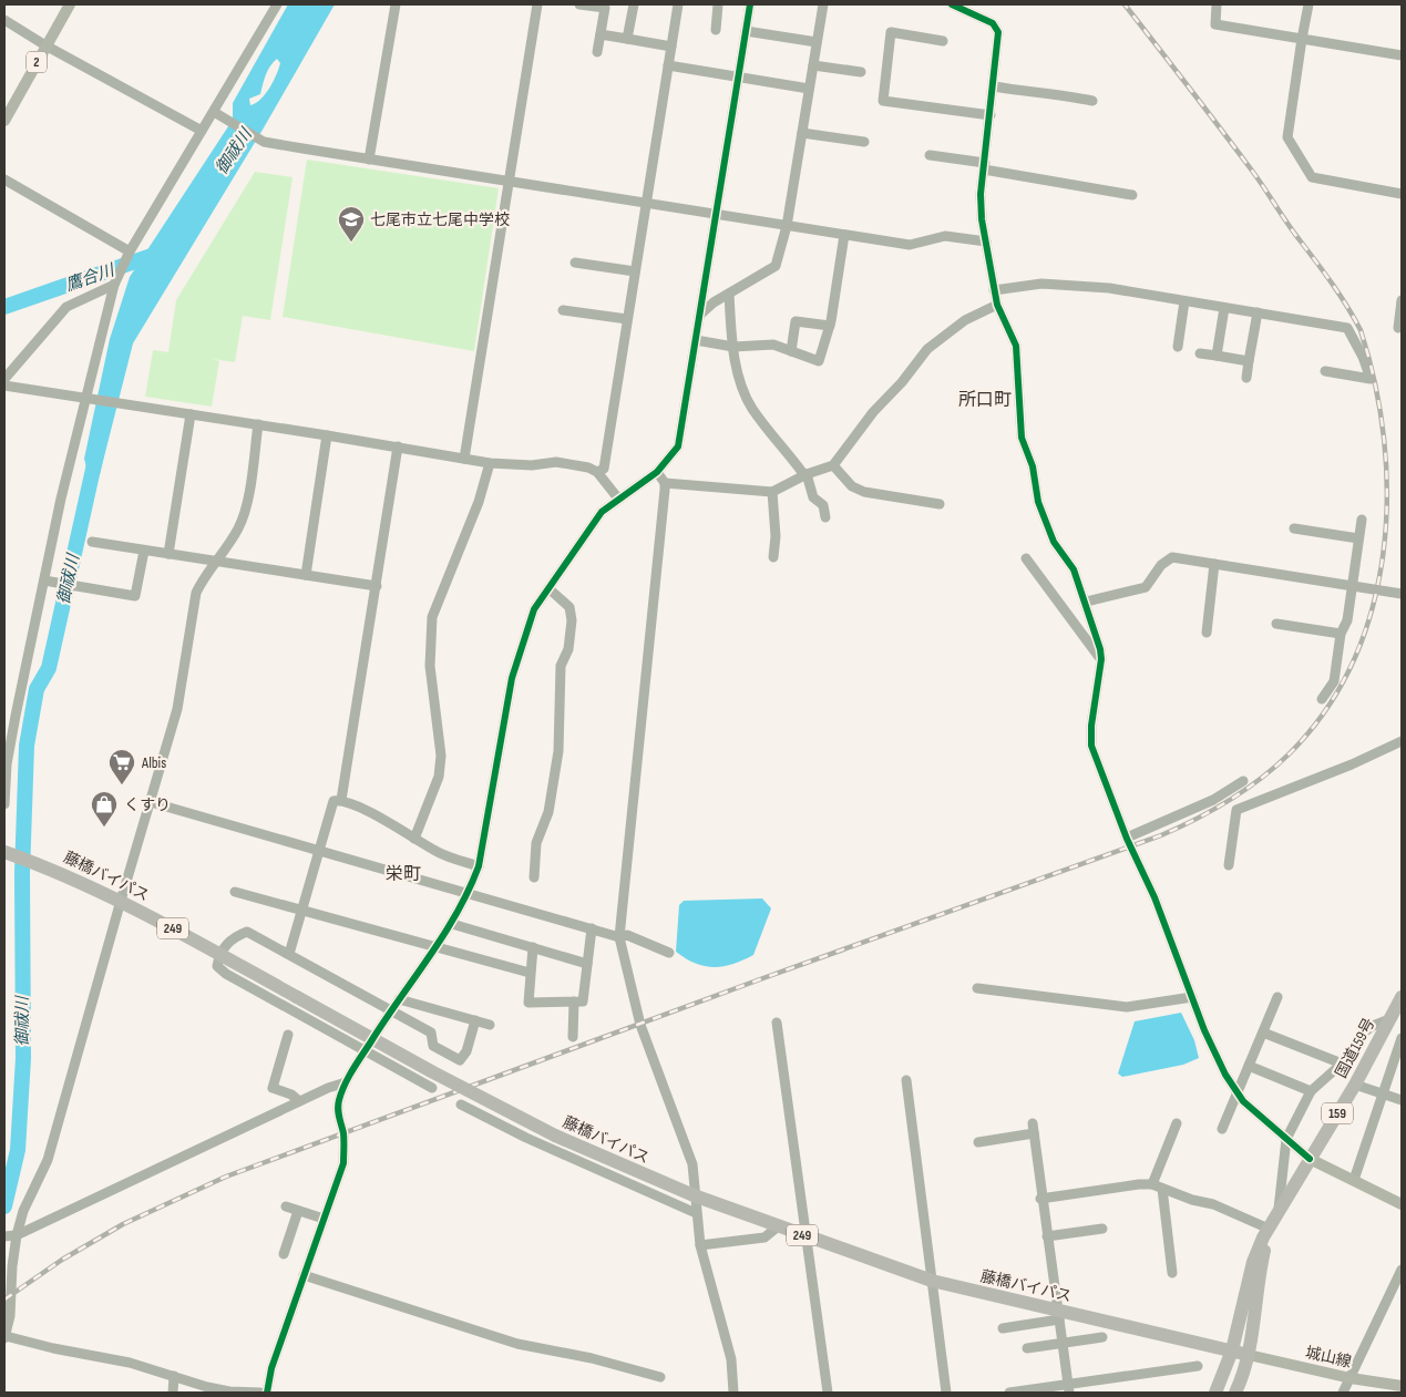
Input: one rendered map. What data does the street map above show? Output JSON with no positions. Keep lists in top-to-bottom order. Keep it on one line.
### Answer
{"streets":{"highway":["藤橋バイパス","249","国道159号","159"],"main road":["2","城山線"]},"crossings":[["藤橋バイパス","249"],["藤橋バイパス","国道159号"],["藤橋バイパス","159"],["249","国道159号"],["249","159"],["249","城山線"],["国道159号","159"],["国道159号","城山線"],["159","城山線"]],"districts":["所口町","栄町"],"water":["御祓川","鷹合川"],"places":{"school or university":["七尾市立七尾中学校"],"supermarket":["Albis"],"shop":["くすり"]}}
